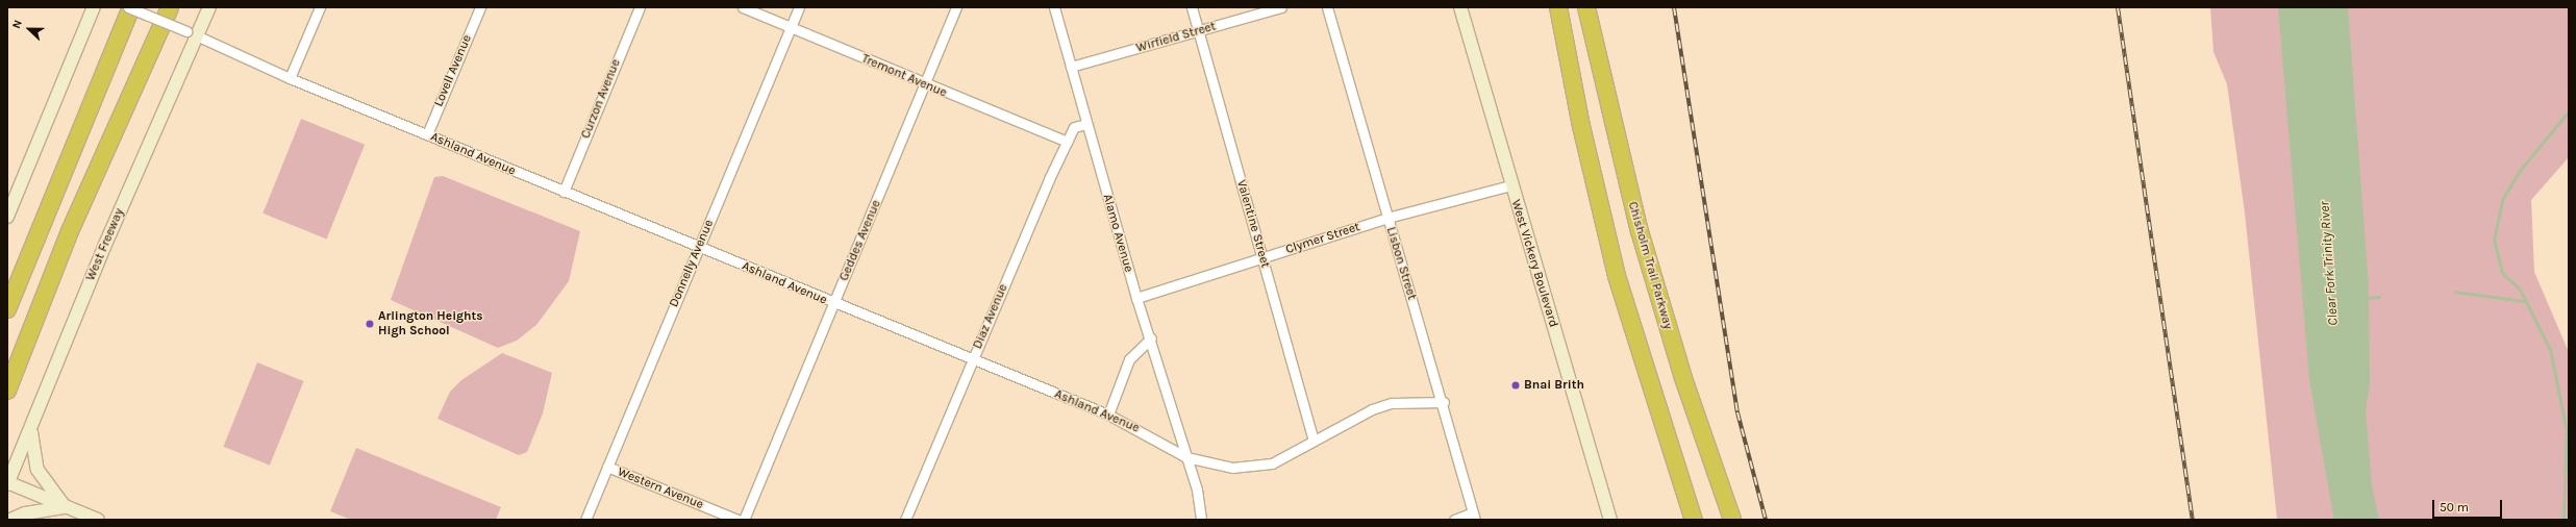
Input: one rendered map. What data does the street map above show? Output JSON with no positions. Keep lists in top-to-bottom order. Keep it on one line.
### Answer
{"streets":{"highway":["Chisholm Trail Parkway"],"main road":["West Freeway","West Vickery Boulevard"],"street":["Wirfield Street","Lovell Avenue","Tremont Avenue","Curzon Avenue","Ashland Avenue","Valentine Street","Alamo Avenue","Clymer Street","Geddes Avenue","Donnelly Avenue","Lisbon Street","Diaz Avenue","Western Avenue"]},"crossings":[["Wirfield Street","Valentine Street"],["Wirfield Street","Alamo Avenue"],["Lovell Avenue","Ashland Avenue"],["Tremont Avenue","Geddes Avenue"],["Tremont Avenue","Donnelly Avenue"],["Tremont Avenue","Diaz Avenue"],["Curzon Avenue","Ashland Avenue"],["Ashland Avenue","Valentine Street"],["Ashland Avenue","Alamo Avenue"],["Ashland Avenue","Geddes Avenue"],["Ashland Avenue","West Freeway"],["Ashland Avenue","Donnelly Avenue"],["Ashland Avenue","Lisbon Street"],["Ashland Avenue","Diaz Avenue"],["Valentine Street","Clymer Street"],["Alamo Avenue","Clymer Street"],["Alamo Avenue","Diaz Avenue"],["Clymer Street","Lisbon Street"],["Clymer Street","West Vickery Boulevard"],["Donnelly Avenue","Western Avenue"]],"water":["Clear Fork Trinity River"],"places":["Arlington Heights High School","Bnai Brith"],"scale_bar":"50 m","north":"left"}
